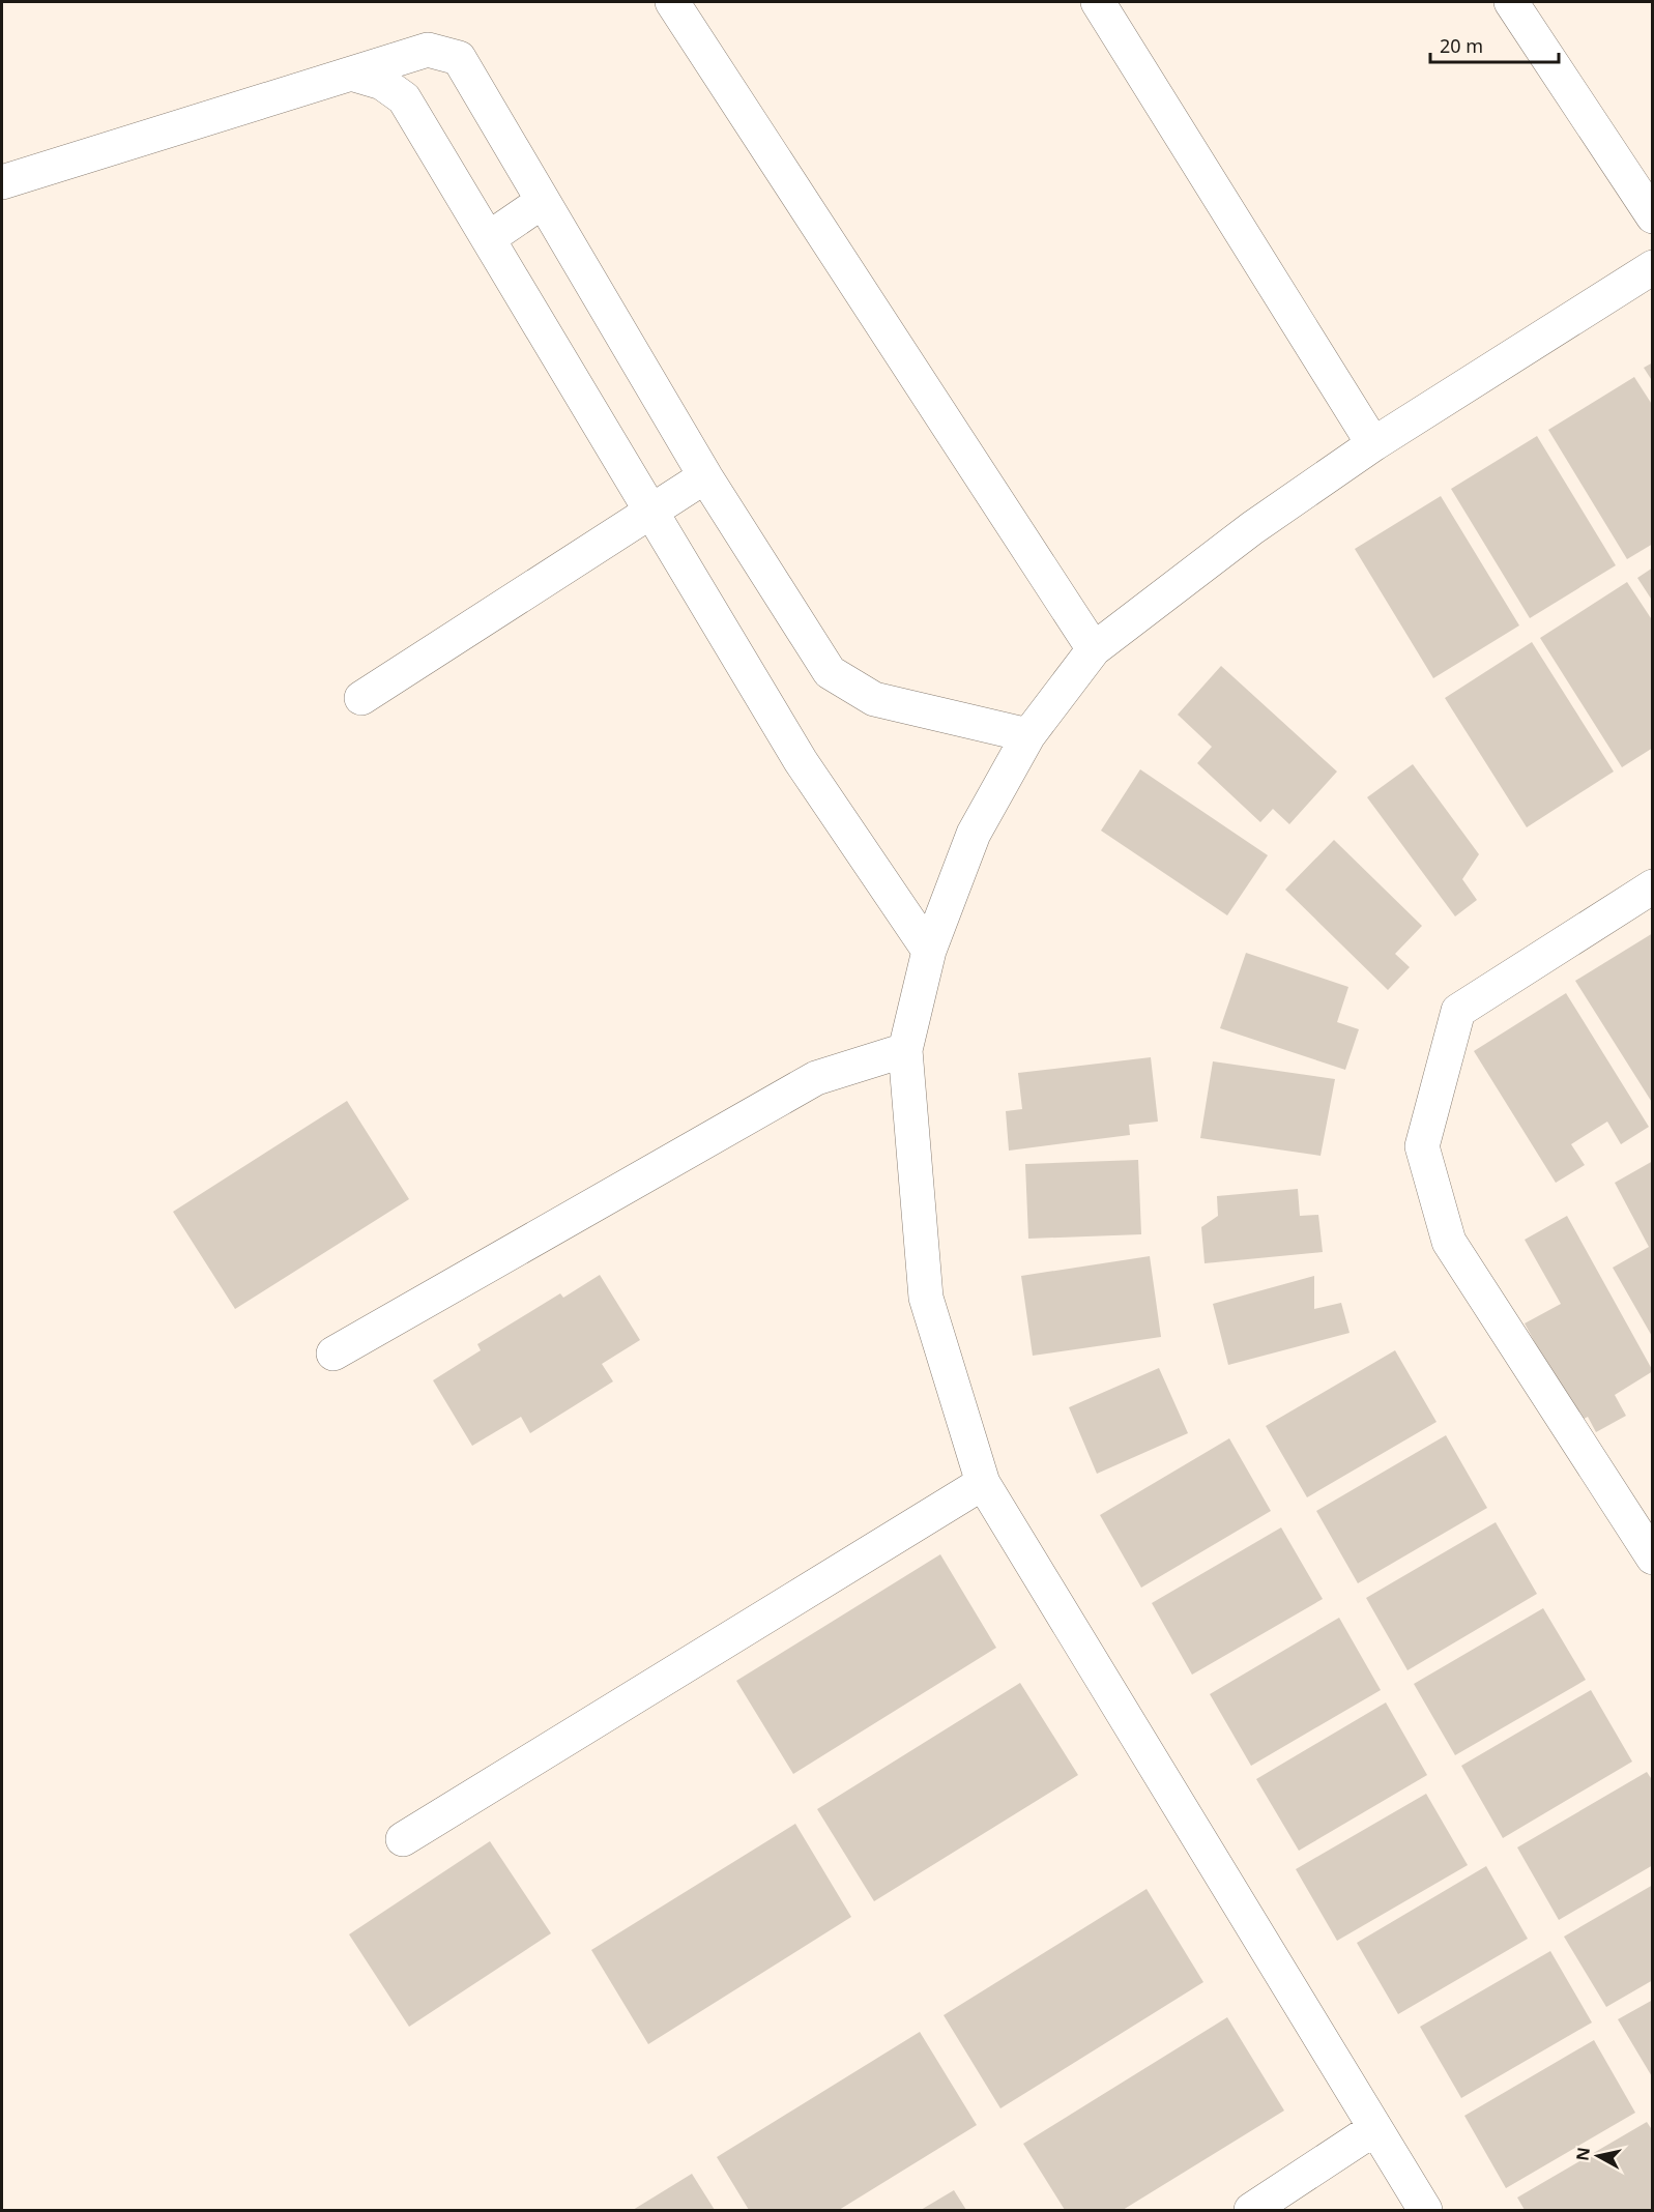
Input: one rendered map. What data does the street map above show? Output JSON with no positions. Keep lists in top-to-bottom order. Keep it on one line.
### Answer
{"scale_bar":"20 m","north":"left"}
